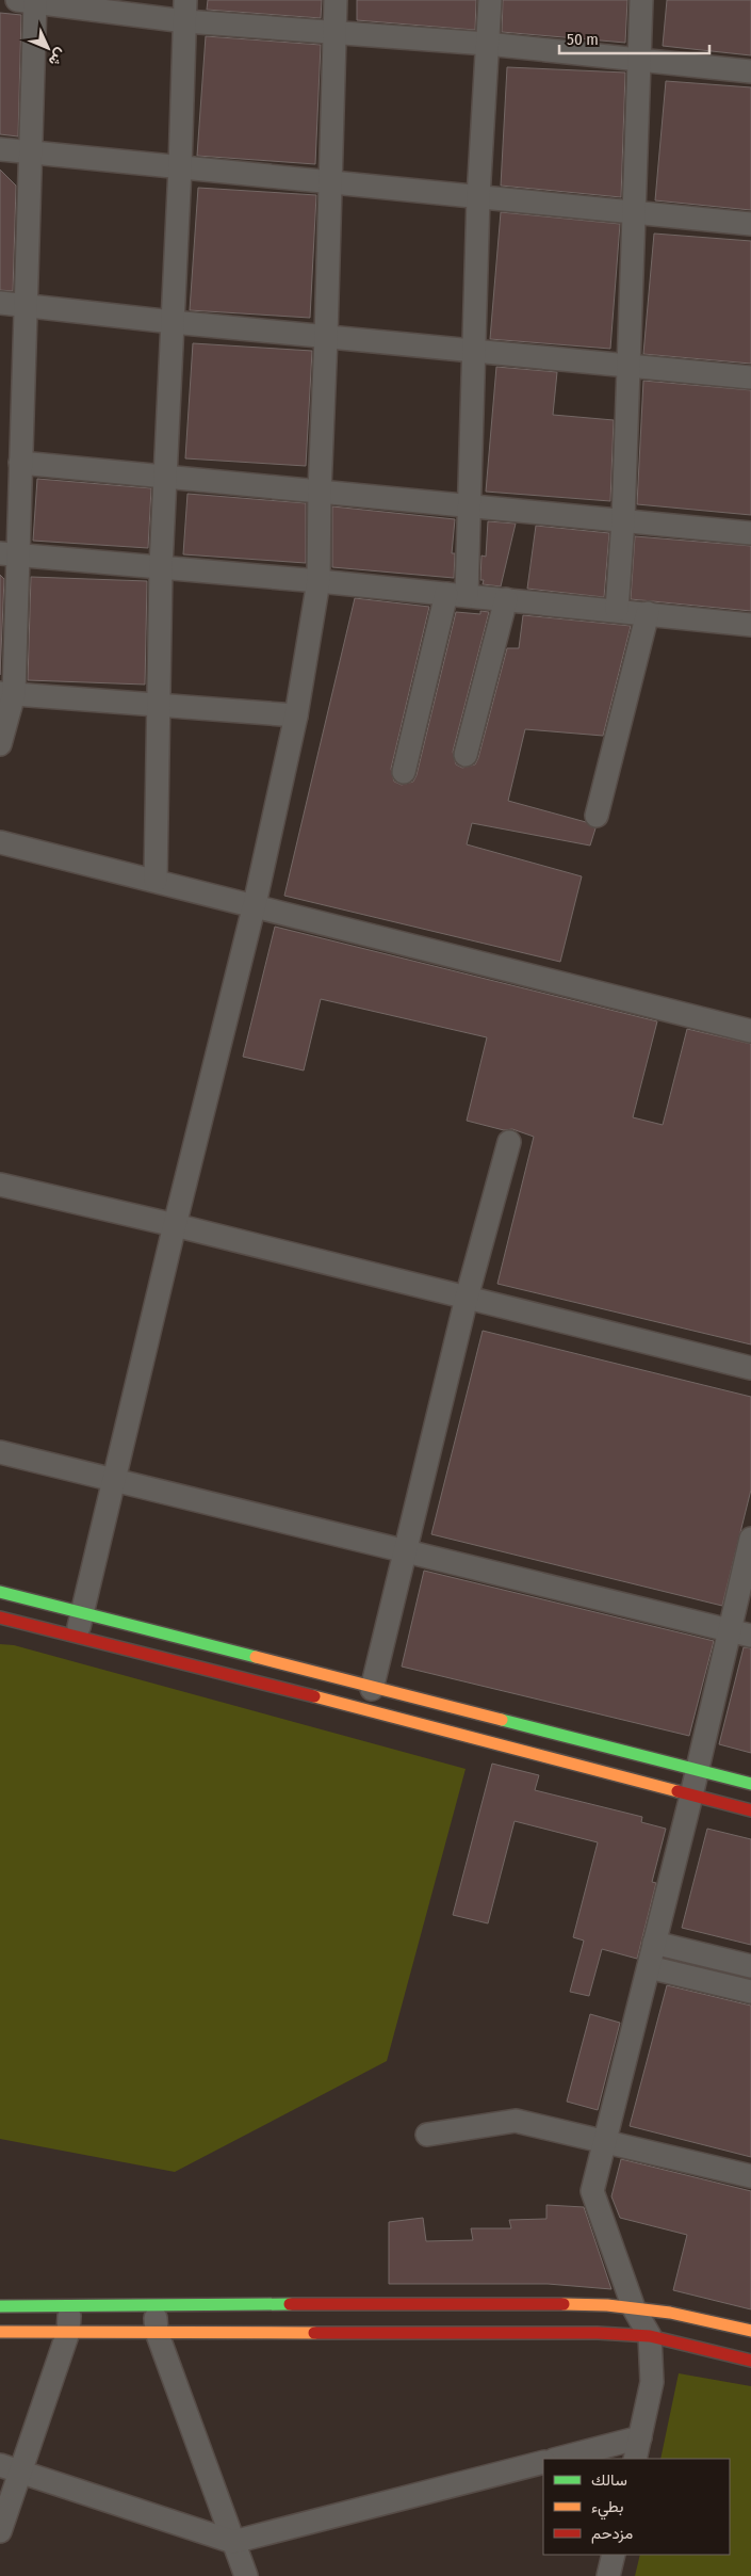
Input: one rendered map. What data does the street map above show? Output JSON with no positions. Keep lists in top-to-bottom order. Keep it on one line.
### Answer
{"legend":["سالك","بطيء","مزدحم"],"scale_bar":"50 m","north":"bottom right"}
